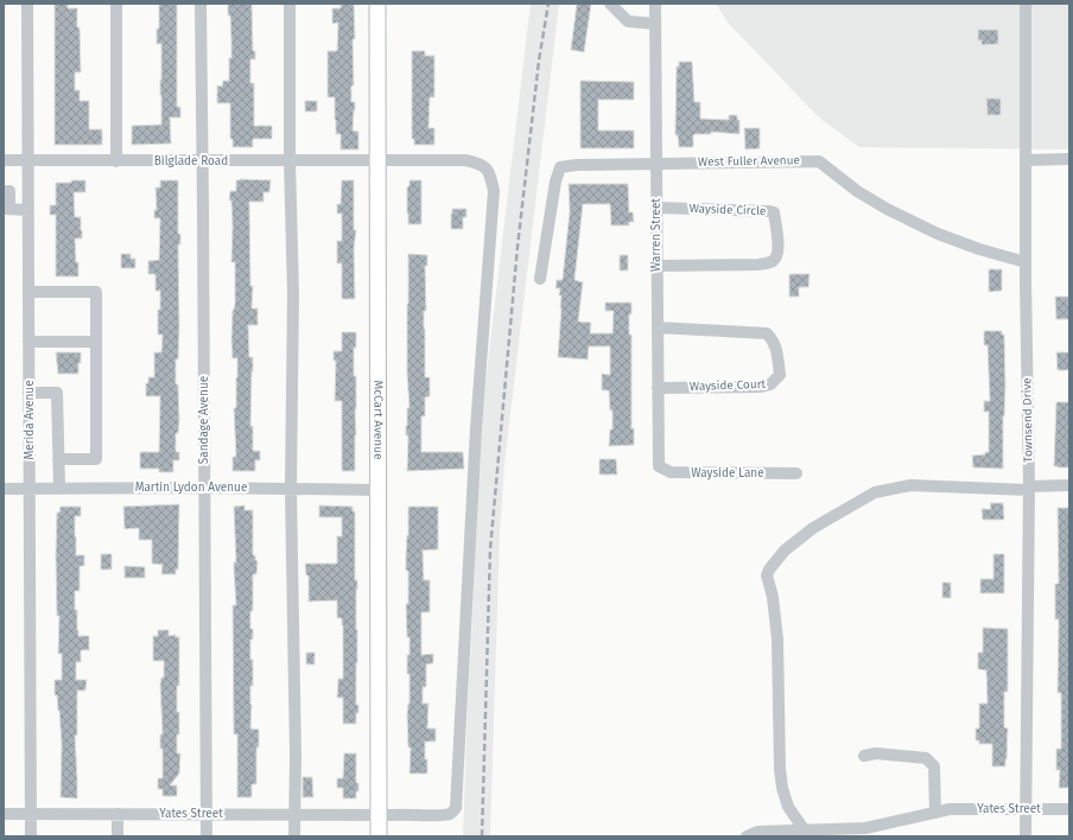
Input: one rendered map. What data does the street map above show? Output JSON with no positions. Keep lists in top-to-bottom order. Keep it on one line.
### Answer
{"streets":{"main road":["McCart Avenue"],"street":["Bilglade Road","West Fuller Avenue","Wayside Circle","Warren Street","Wayside Court","Merida Avenue","Sandage Avenue","Townsend Drive","Wayside Lane","Martin Lydon Avenue","Yates Street"]},"crossings":[["Bilglade Road","Merida Avenue"],["Bilglade Road","Sandage Avenue"],["Bilglade Road","McCart Avenue"],["Bilglade Road","Yates Street"],["West Fuller Avenue","Warren Street"],["West Fuller Avenue","Townsend Drive"],["Wayside Circle","Warren Street"],["Warren Street","Wayside Court"],["Warren Street","Wayside Lane"],["Merida Avenue","Martin Lydon Avenue"],["Merida Avenue","Yates Street"],["Sandage Avenue","Martin Lydon Avenue"],["Sandage Avenue","Yates Street"],["McCart Avenue","Martin Lydon Avenue"],["McCart Avenue","Yates Street"],["Townsend Drive","Yates Street"]]}
